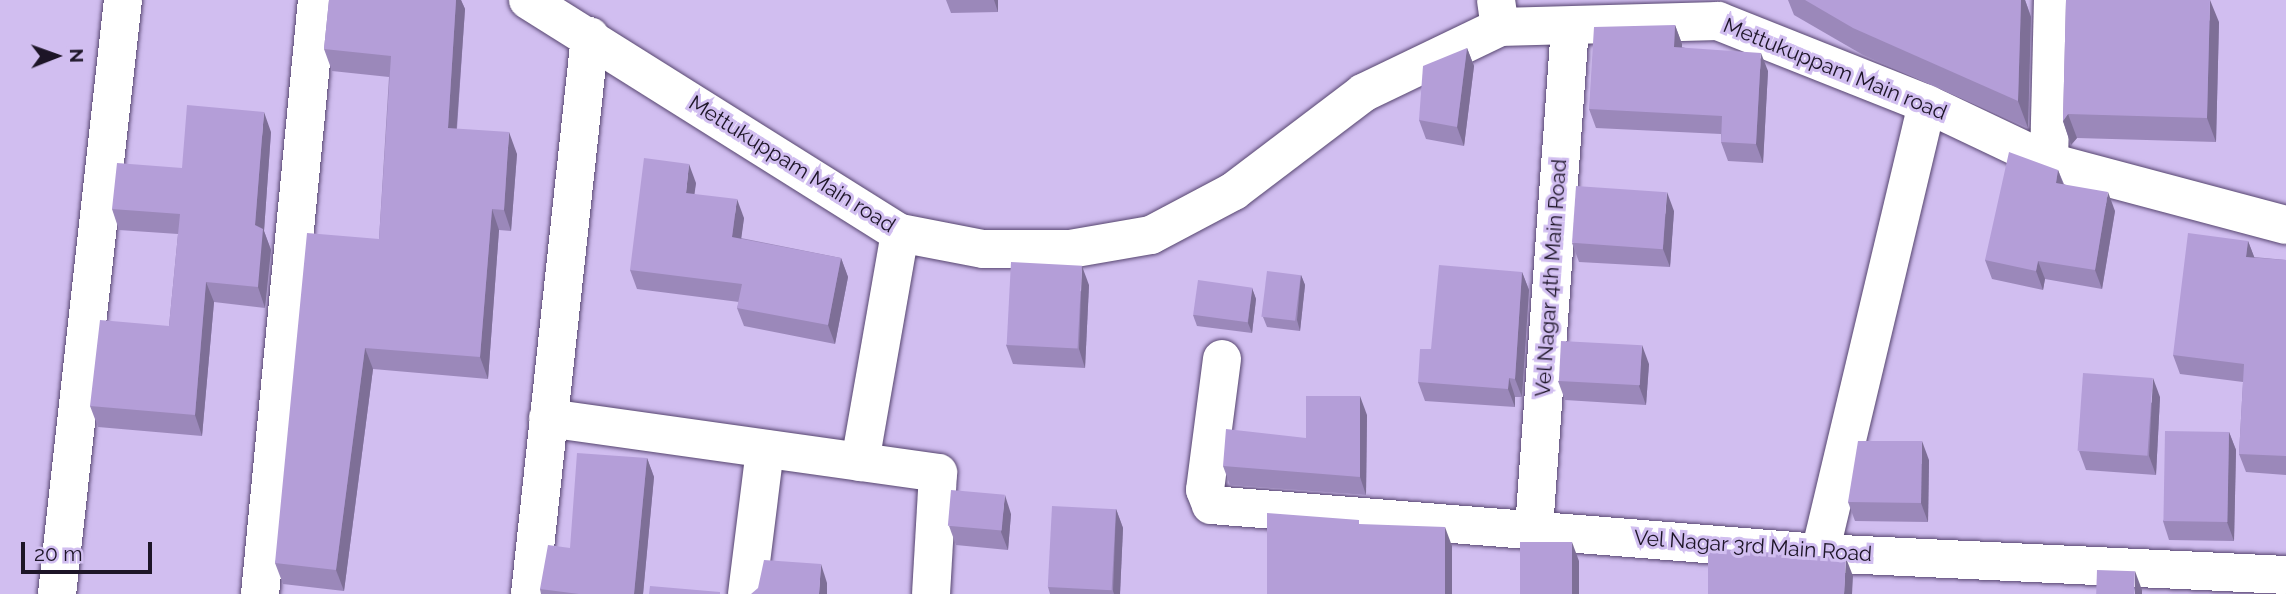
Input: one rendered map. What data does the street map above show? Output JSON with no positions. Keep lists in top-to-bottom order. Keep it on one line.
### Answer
{"streets":{"street":["Mettukuppam Main road","Vel Nagar 4th Main Road","Vel Nagar 3rd Main Road"]},"crossings":[["Mettukuppam Main road","Vel Nagar 4th Main Road"],["Vel Nagar 4th Main Road","Vel Nagar 3rd Main Road"]],"scale_bar":"20 m","north":"right"}
